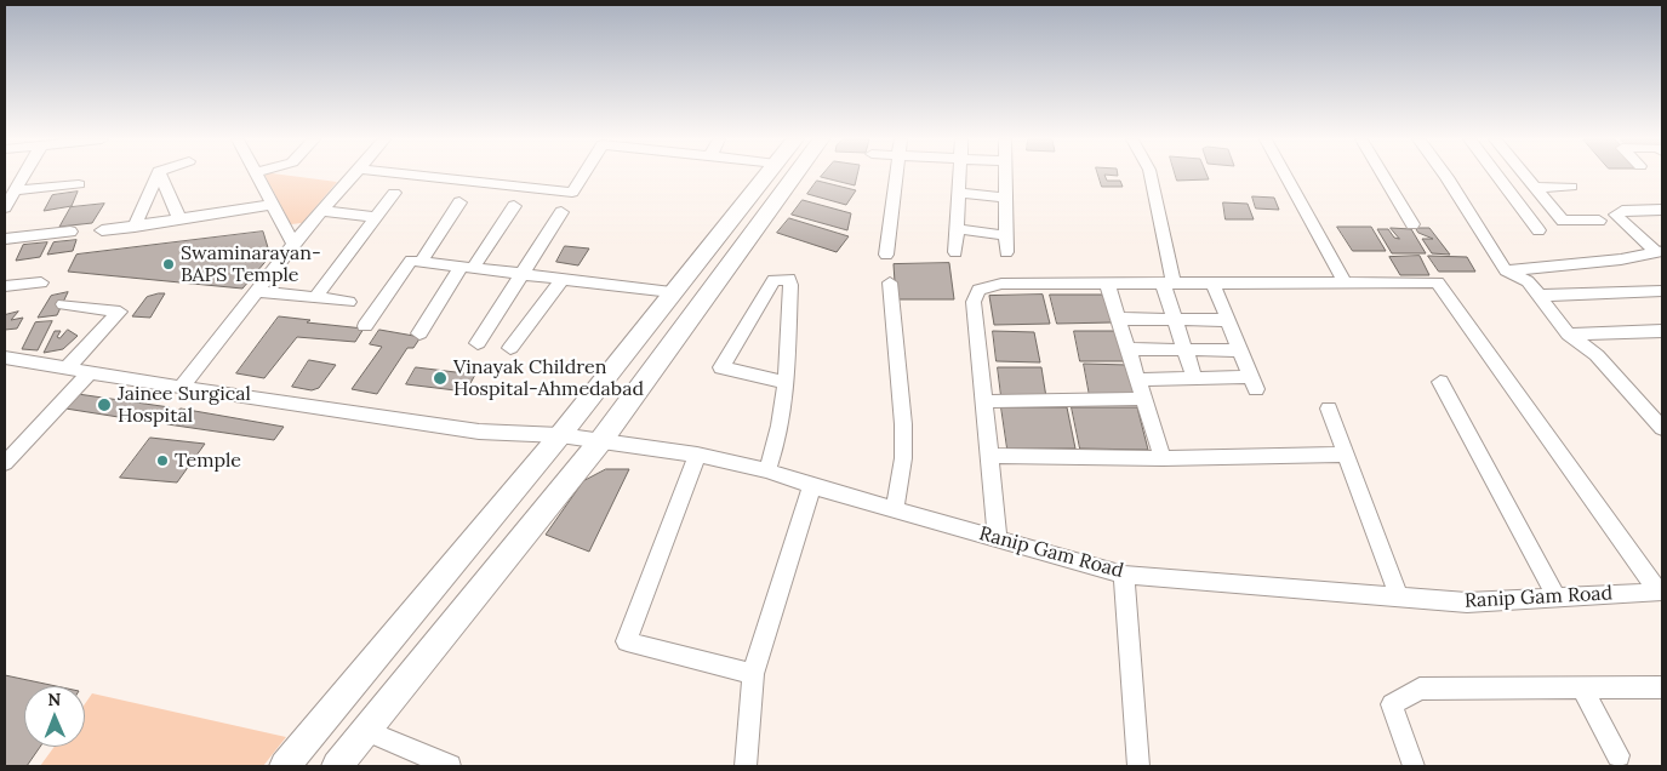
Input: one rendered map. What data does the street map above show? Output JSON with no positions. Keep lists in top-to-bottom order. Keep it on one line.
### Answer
{"streets":{"street":["Ranip Gam Road"]},"places":["Swaminarayan- BAPS Temple","Vinayak Children Hospital-Ahmedabad","Jainee Surgical Hospital","Temple"],"north":"top"}
